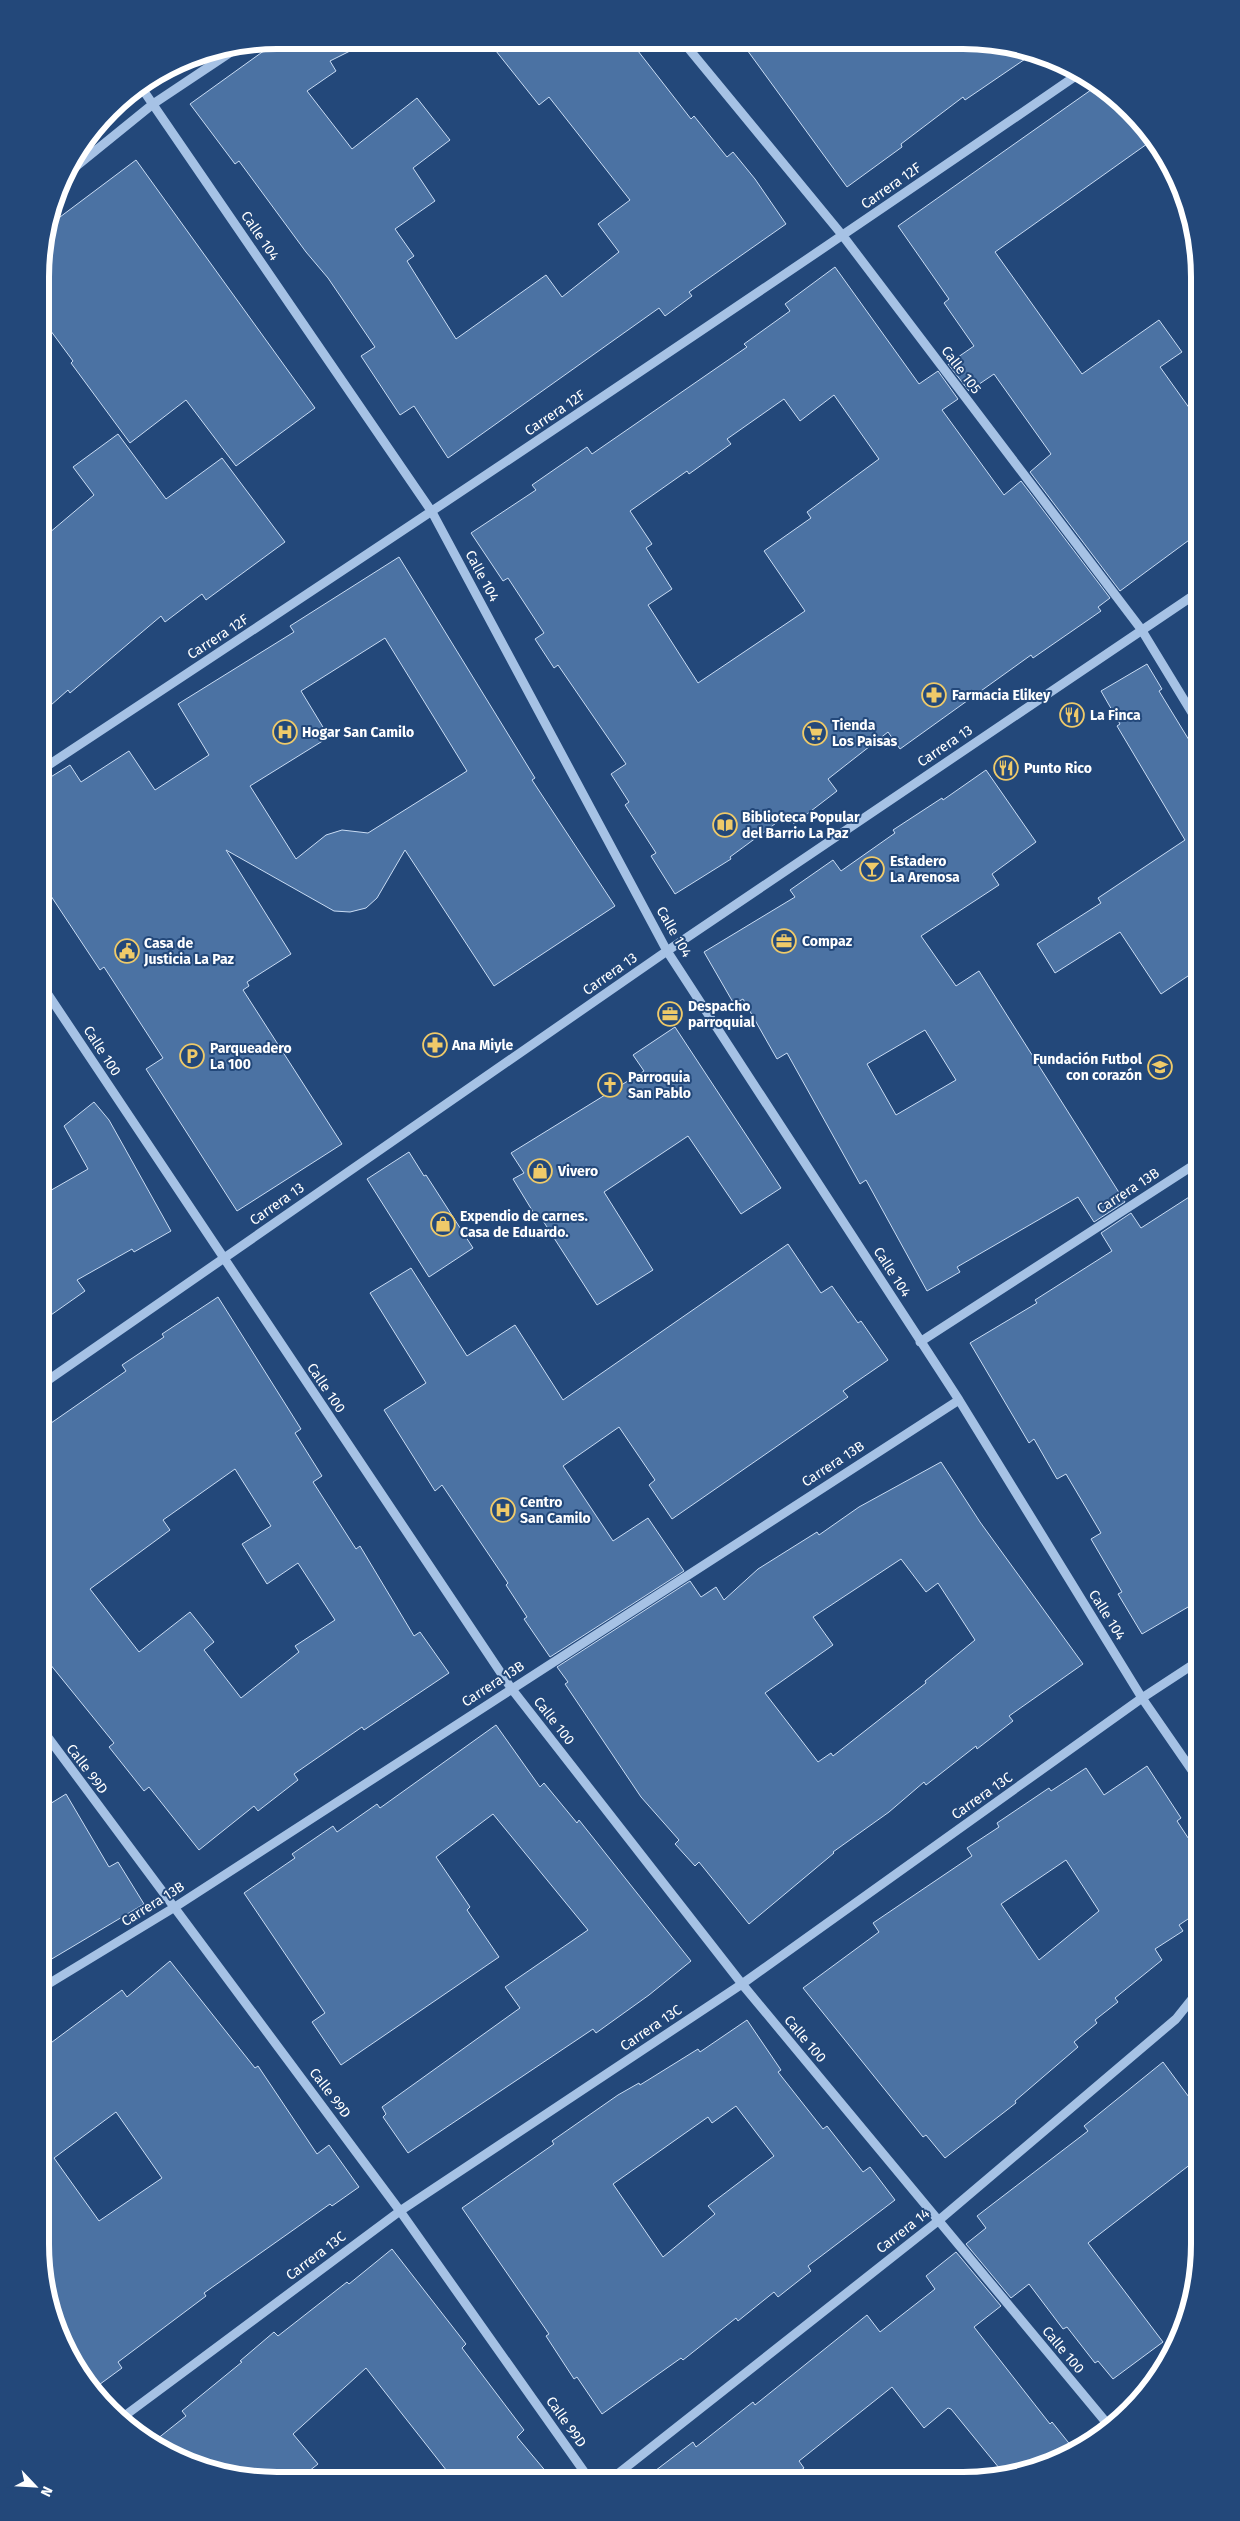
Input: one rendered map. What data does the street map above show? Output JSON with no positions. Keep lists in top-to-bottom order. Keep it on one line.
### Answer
{"streets":{"street":["Carrera 12F","Calle 104","Calle 105","Carrera 13","Calle 100","Carrera 13B","Calle 99D","Carrera 13C","Carrera 14"]},"crossings":[["Carrera 12F","Calle 104"],["Carrera 12F","Calle 105"],["Calle 104","Carrera 13"],["Calle 104","Carrera 13B"],["Calle 104","Carrera 13C"],["Calle 105","Carrera 13"],["Carrera 13","Calle 100"],["Calle 100","Carrera 13B"],["Calle 100","Carrera 13C"],["Calle 100","Carrera 14"],["Carrera 13B","Calle 99D"],["Calle 99D","Carrera 13C"]],"places":{"pharmacy":["Farmacia Elikey","Ana Miyle"],"restaurant":["La Finca","Punto Rico"],"hospital":["Hogar San Camilo","Centro San Camilo"],"supermarket":["Tienda Los Paisas"],"library":["Biblioteca Popular del Barrio La Paz"],"bar":["Estadero La Arenosa"],"office":["Compaz","Despacho parroquial"],"public building":["Casa de Justicia La Paz"],"parking":["Parqueadero La 100"],"school or university":["Fundación Futbol con corazón"],"church":["Parroquia San Pablo"],"shop":["Vivero","Expendio de carnes. Casa de Eduardo."]},"north":"bottom right"}
